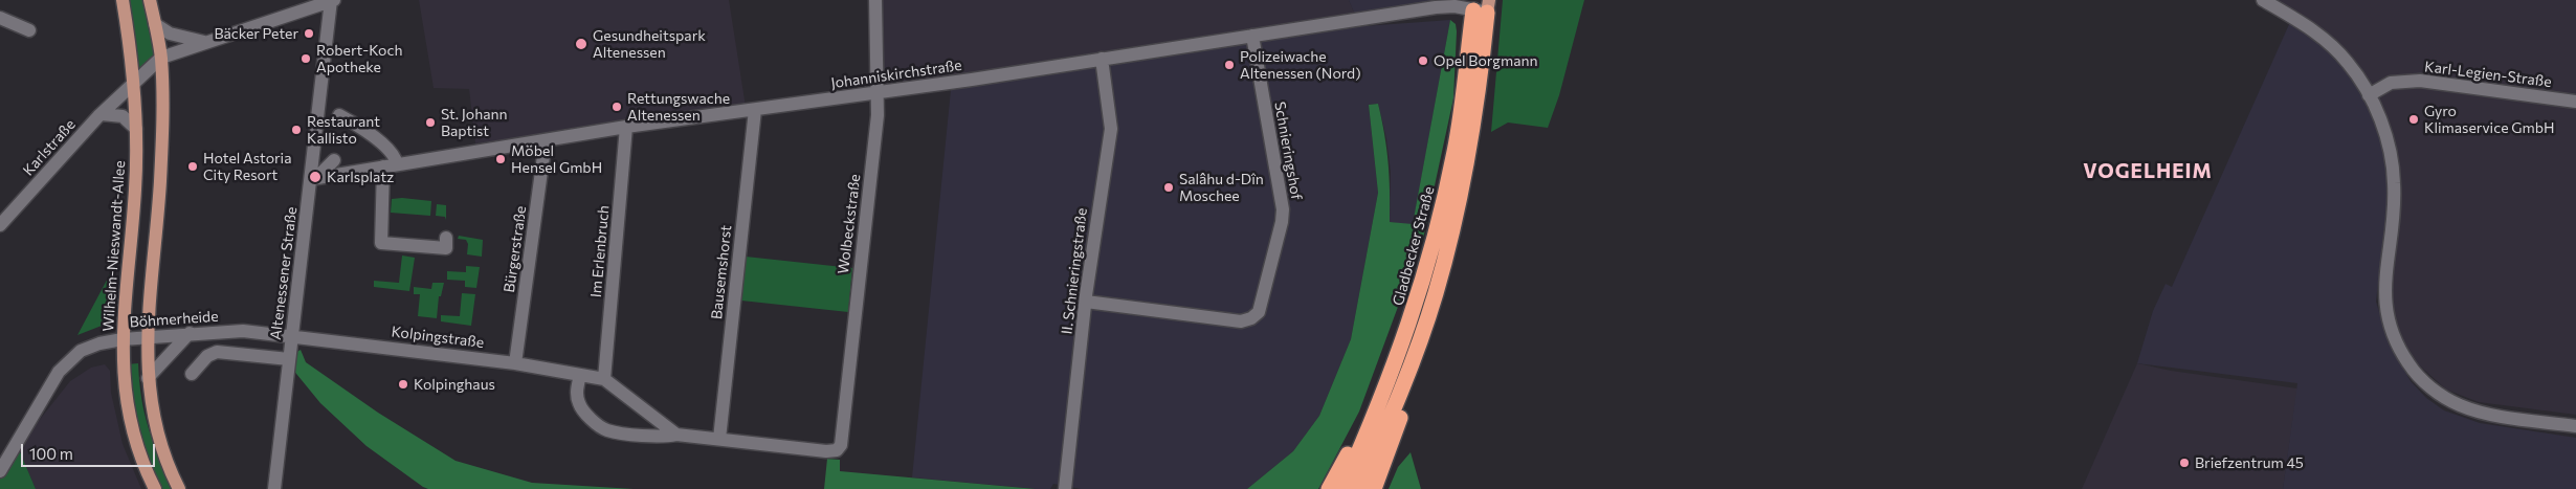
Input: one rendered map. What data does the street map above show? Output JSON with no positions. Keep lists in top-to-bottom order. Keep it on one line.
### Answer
{"streets":{"highway":["Gladbecker Straße"],"main road":["Wilhelm-Nieswandt-Allee"],"street":["Johanniskirchstraße","Karl-Legien-Straße","Karlstraße","Schnieringshof","Wolbeckstraße","Bürgerstraße","Im Erlenbruch","II. Schnieringstraße","Bausemshorst","Altenessener Straße","Böhmerheide","Kolpingstraße"]},"crossings":[["Johanniskirchstraße","Schnieringshof"],["Johanniskirchstraße","Wolbeckstraße"],["Johanniskirchstraße","Gladbecker Straße"],["Johanniskirchstraße","Bürgerstraße"],["Johanniskirchstraße","Im Erlenbruch"],["Johanniskirchstraße","II. Schnieringstraße"],["Johanniskirchstraße","Bausemshorst"],["Johanniskirchstraße","Altenessener Straße"],["Karlstraße","Wilhelm-Nieswandt-Allee"],["Karlstraße","Altenessener Straße"],["Schnieringshof","II. Schnieringstraße"],["Wolbeckstraße","Bausemshorst"],["Wilhelm-Nieswandt-Allee","Böhmerheide"],["Bürgerstraße","Kolpingstraße"],["Im Erlenbruch","Kolpingstraße"],["Altenessener Straße","Böhmerheide"],["Altenessener Straße","Kolpingstraße"],["Böhmerheide","Kolpingstraße"]],"districts":["VOGELHEIM"],"places":["Bäcker Peter","Gesundheitspark Altenessen","Robert-Koch Apotheke","Opel Borgmann","Polizeiwache Altenessen (Nord)","Rettungswache Altenessen","Gyro Klimaservice GmbH","St. Johann Baptist","Restaurant Kallisto","Möbel Hensel GmbH","Hotel Astoria City Resort","Karlsplatz","Salâhu d-Dîn Moschee","Kolpinghaus","Briefzentrum 45"],"scale_bar":"100 m"}
